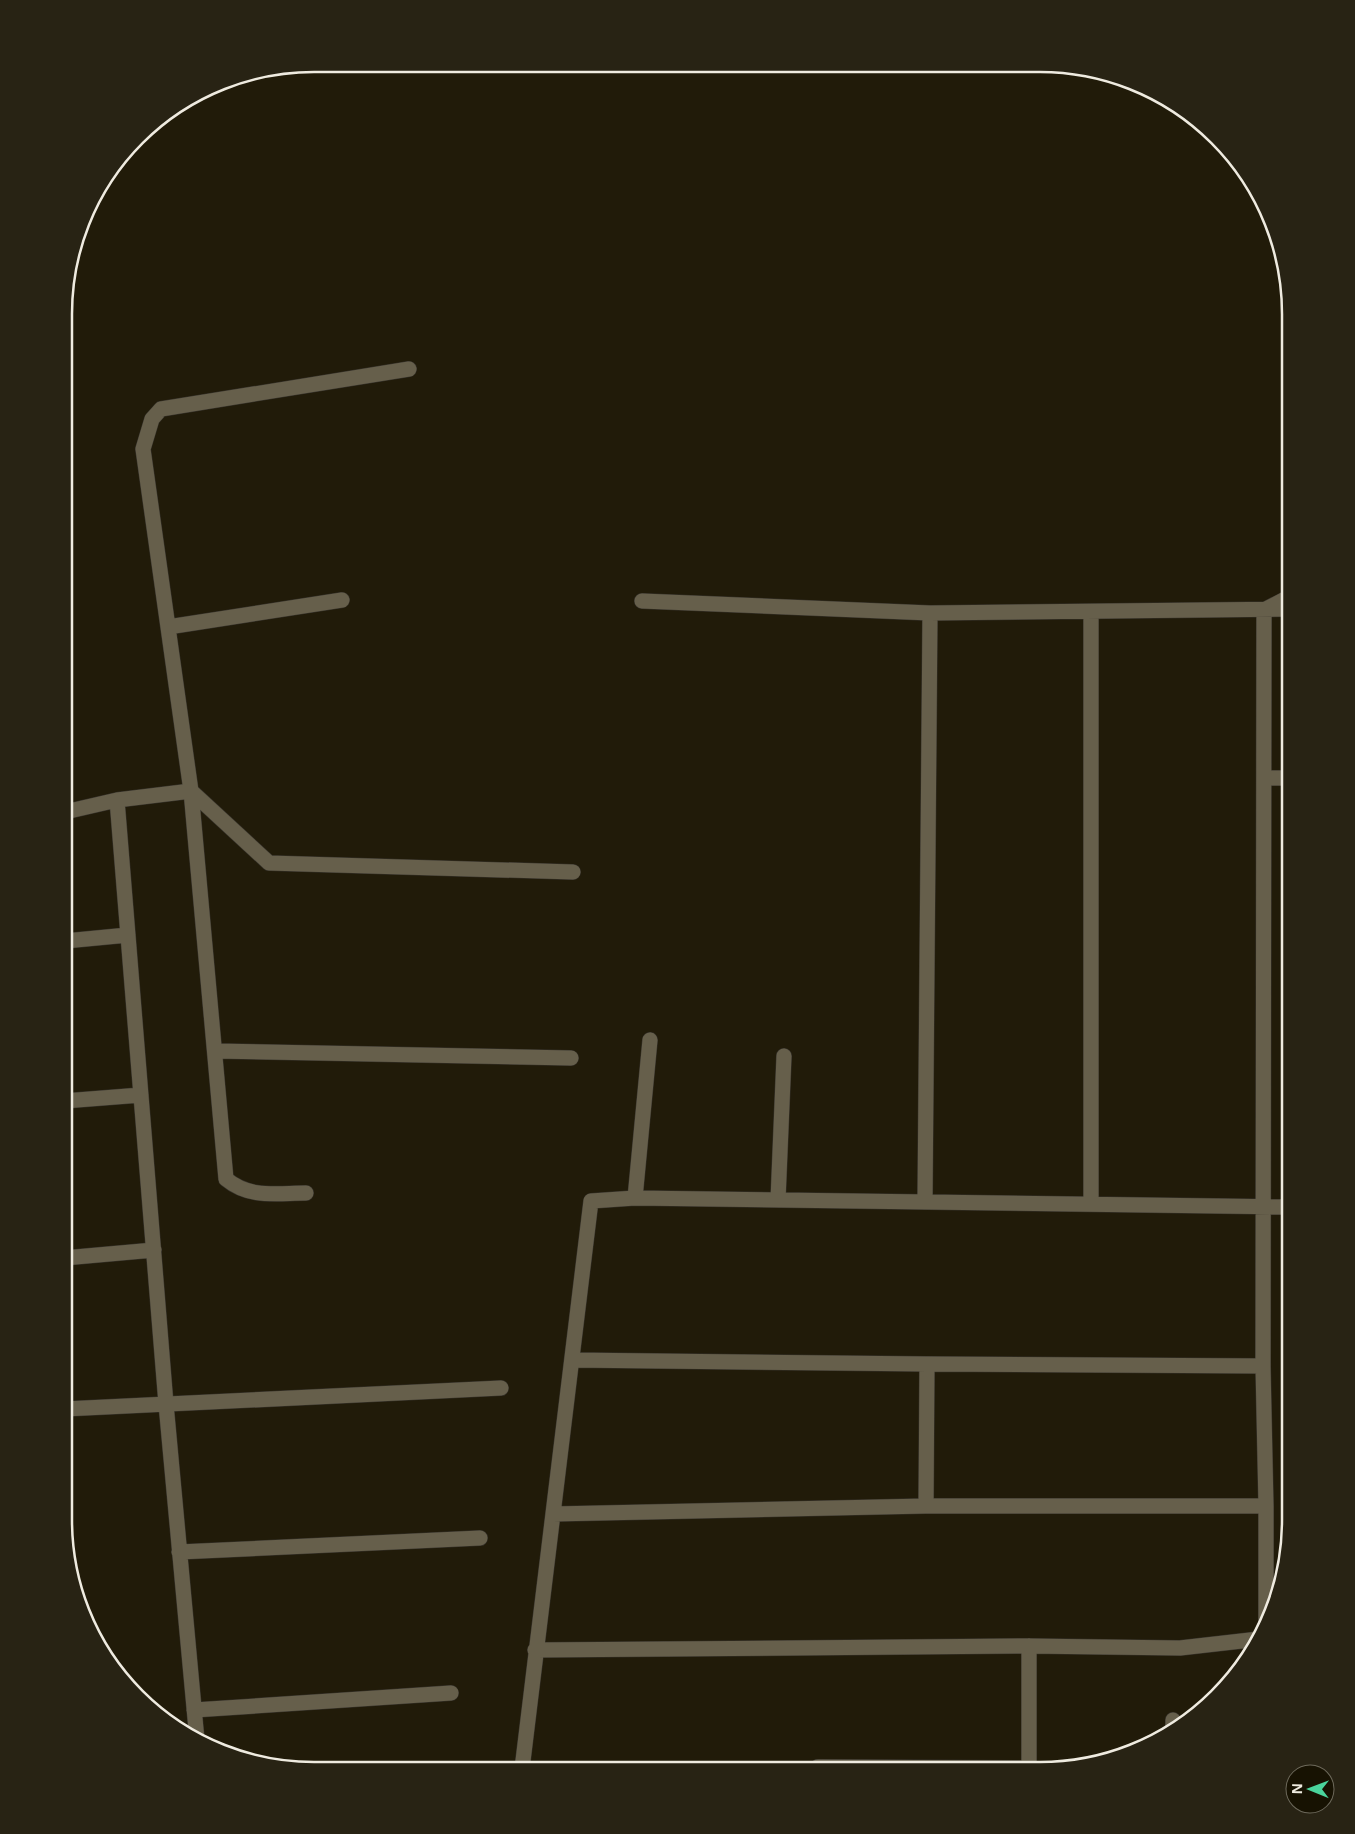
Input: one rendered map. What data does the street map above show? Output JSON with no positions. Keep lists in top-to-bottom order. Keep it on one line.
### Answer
{"north":"left"}
